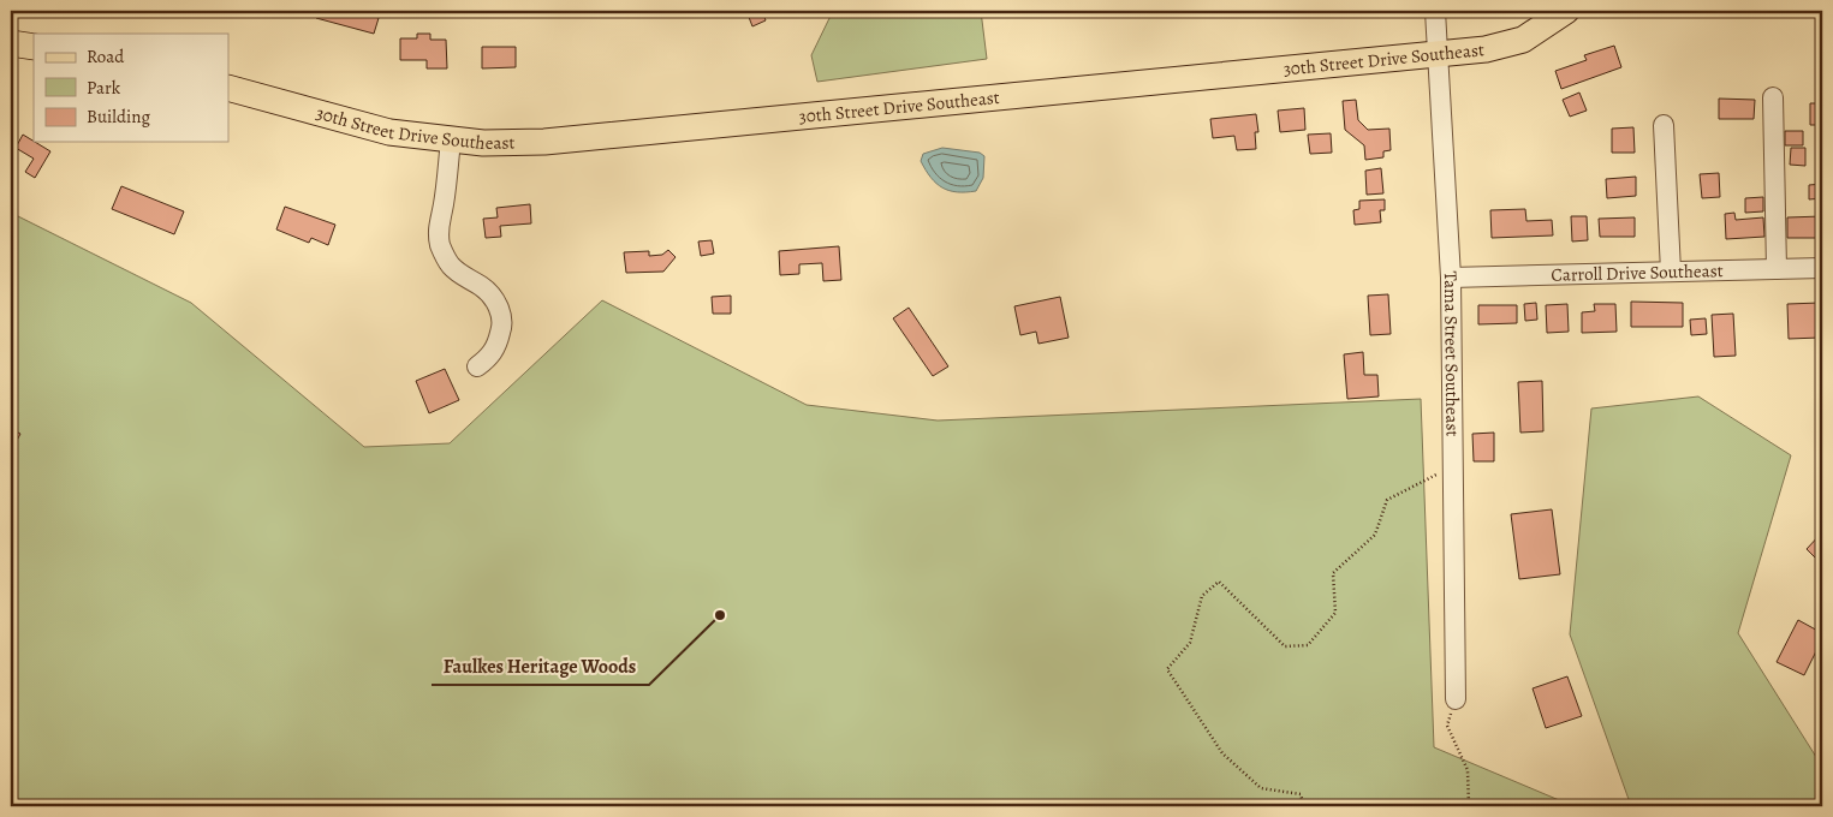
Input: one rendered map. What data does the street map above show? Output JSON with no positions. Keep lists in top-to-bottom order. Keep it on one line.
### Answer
{"streets":{"main road":["30th Street Drive Southeast"],"street":["Carroll Drive Southeast","Tama Street Southeast"]},"crossings":[["30th Street Drive Southeast","Tama Street Southeast"],["Carroll Drive Southeast","Tama Street Southeast"]],"places":["Faulkes Heritage Woods"],"legend":["Road","Park","Building"]}
